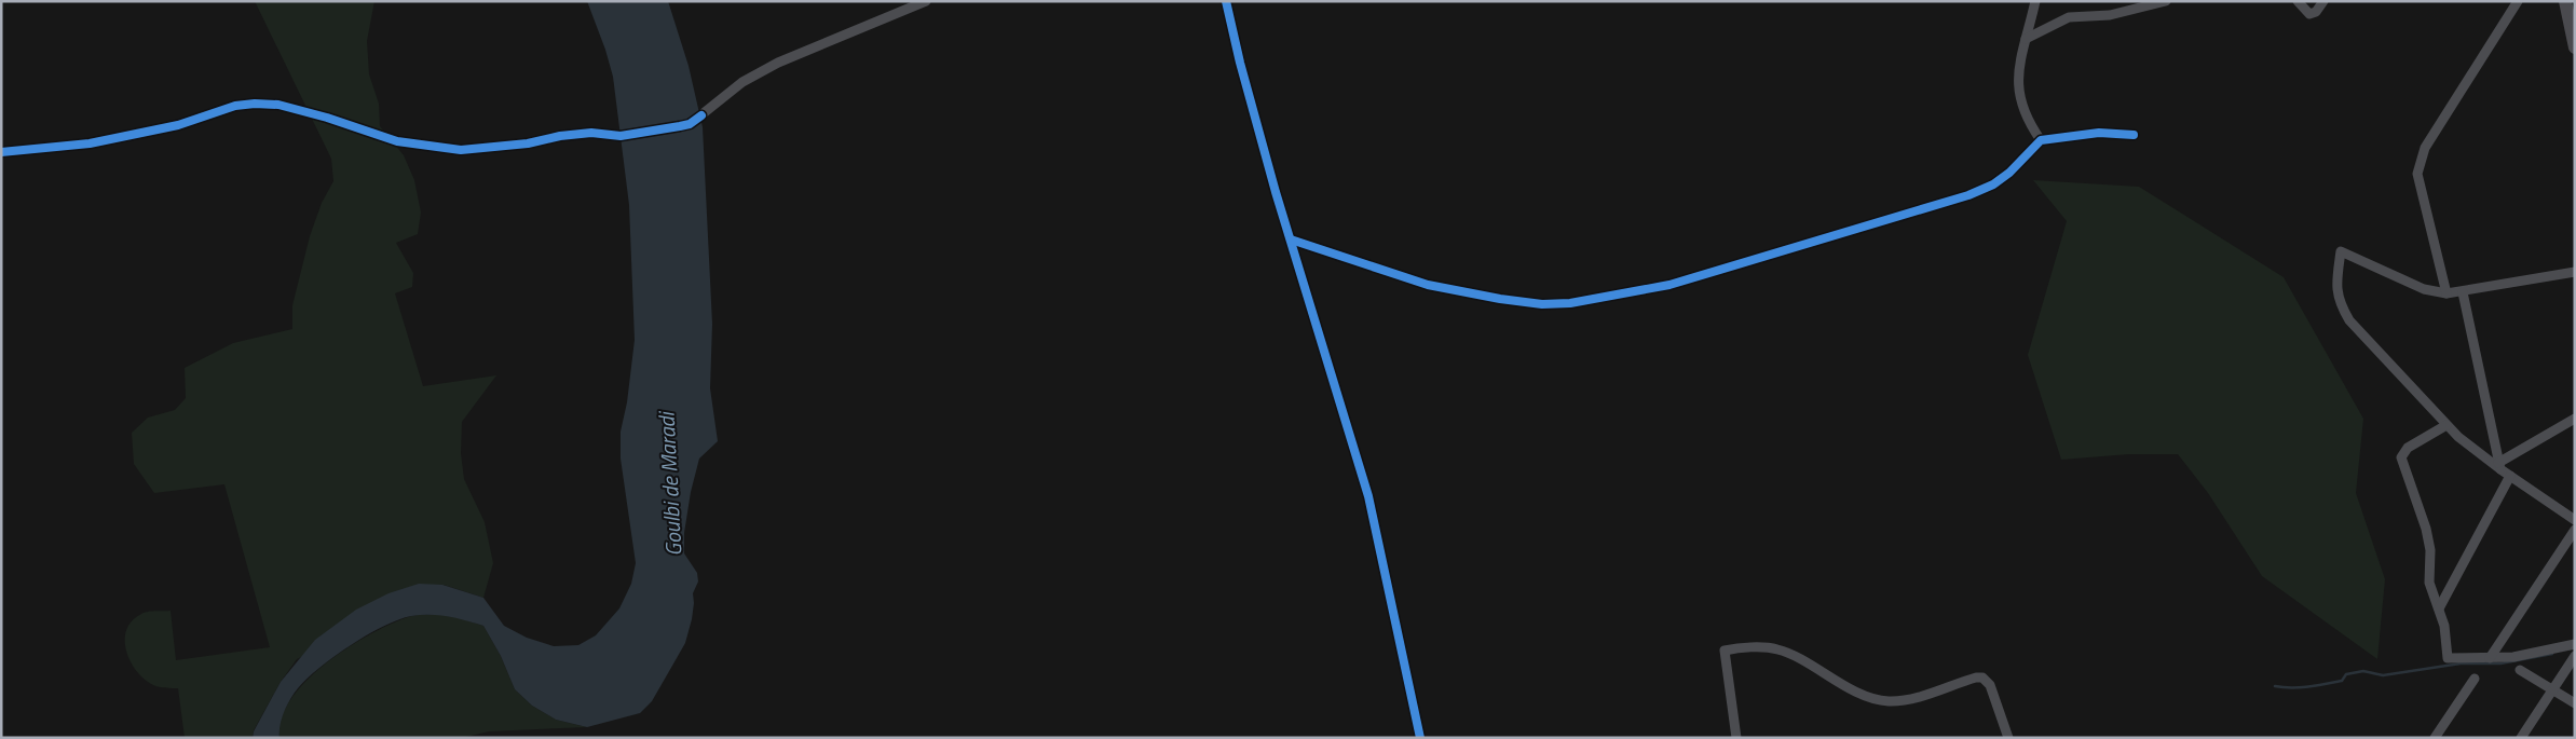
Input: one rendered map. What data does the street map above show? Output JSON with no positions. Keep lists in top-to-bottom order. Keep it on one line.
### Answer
{"water":["Goulbi de Maradi"]}
